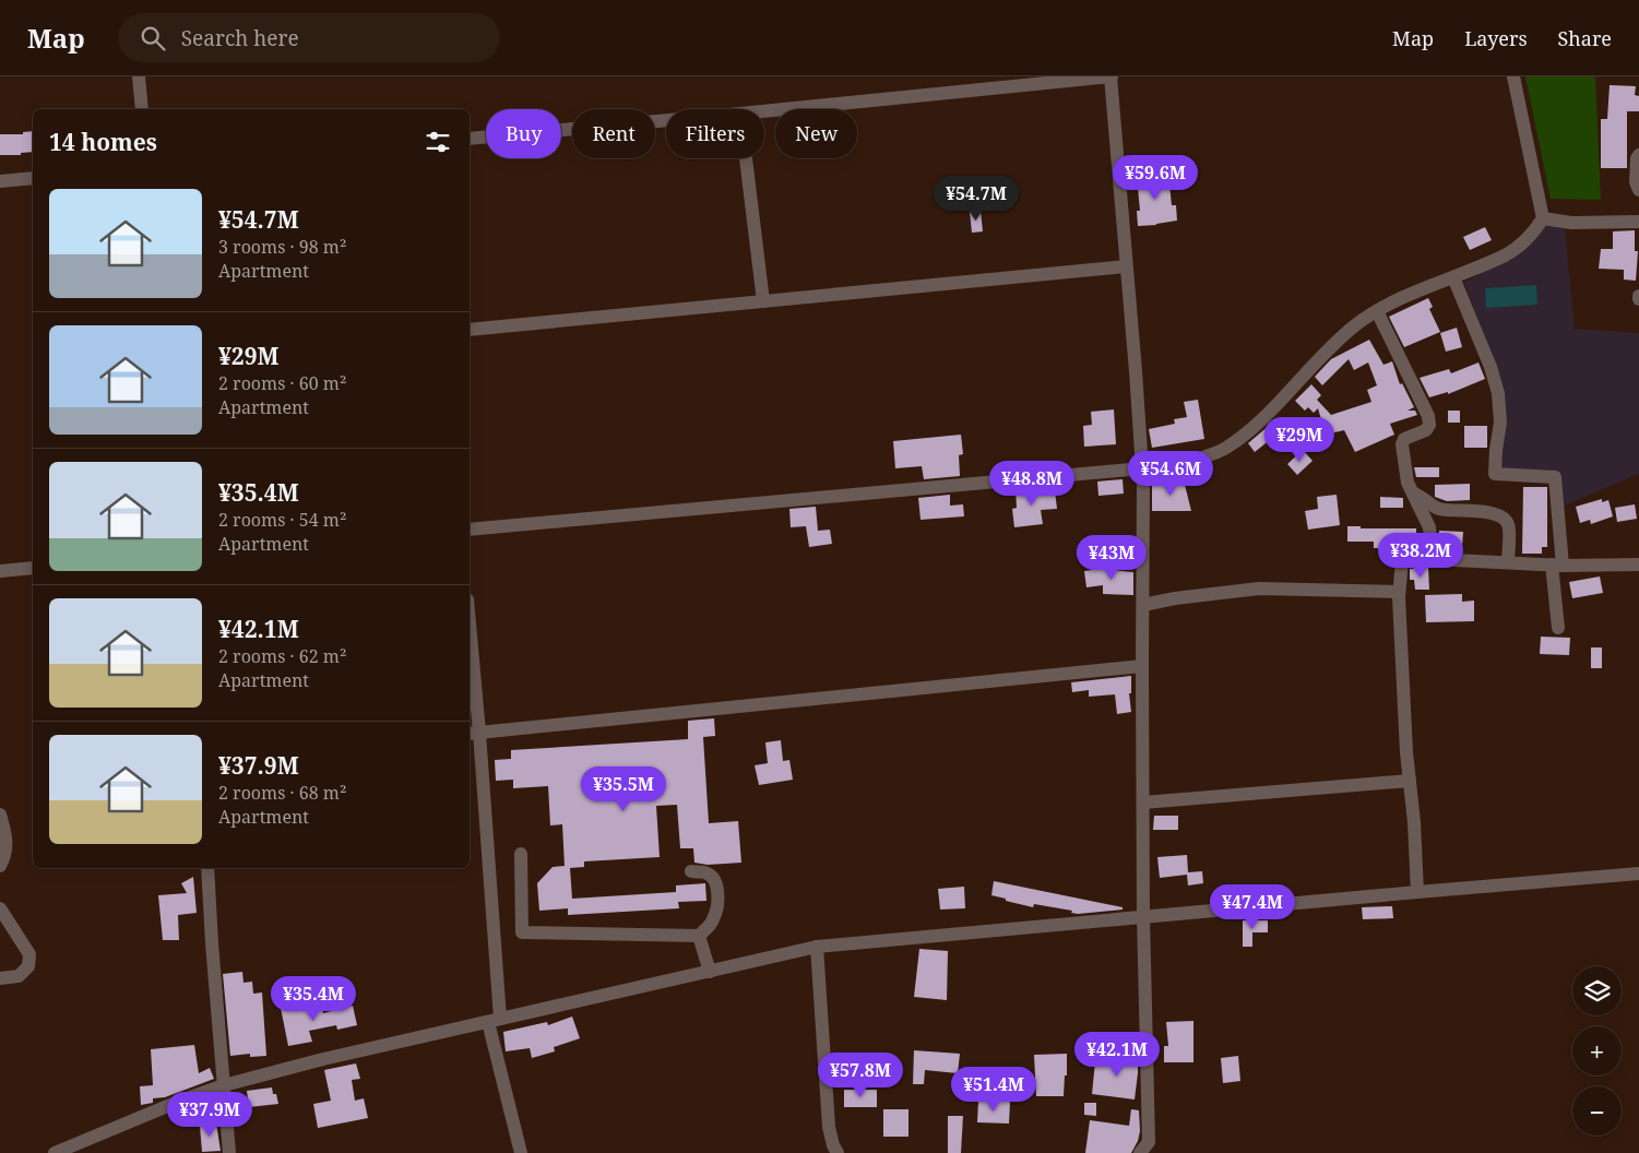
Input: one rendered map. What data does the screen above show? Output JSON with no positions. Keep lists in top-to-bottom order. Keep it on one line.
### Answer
{"page":{"header":"Map","search":"Search here","nav":["Map","Layers","Share"],"chip":["Buy","Rent","Filters","New"],"heading":"14 homes","price":["¥59.6M","¥54.7M","¥29M","¥54.6M","¥48.8M","¥38.2M","¥43M","¥35.5M","¥47.4M","¥35.4M","¥42.1M","¥57.8M","¥51.4M","¥37.9M"],"list":[{"name":"¥54.7M","note":"3 rooms · 98 m² · Apartment"},{"name":"¥29M","note":"2 rooms · 60 m² · Apartment"},{"name":"¥35.4M","note":"2 rooms · 54 m² · Apartment"},{"name":"¥42.1M","note":"2 rooms · 62 m² · Apartment"},{"name":"¥37.9M","note":"2 rooms · 68 m² · Apartment"}],"map_buttons":["+","−"]}}
